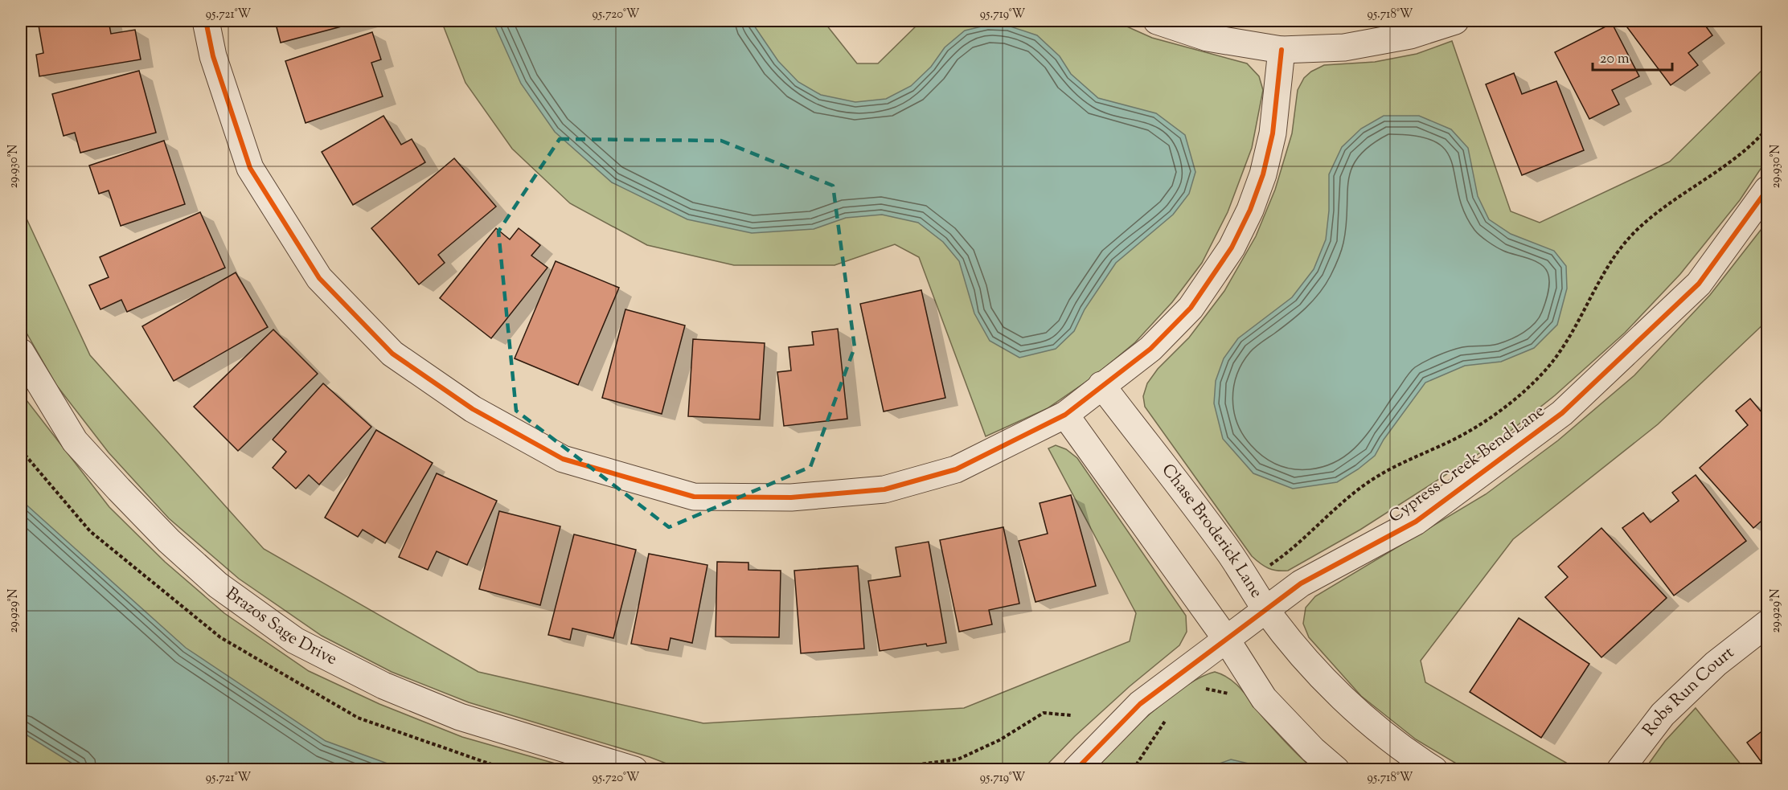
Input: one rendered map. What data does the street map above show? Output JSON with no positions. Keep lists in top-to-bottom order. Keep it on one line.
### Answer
{"streets":{"street":["Cypress Creek Bend Lane","Chase Broderick Lane","Brazos Sage Drive","Robs Run Court"]},"crossings":[["Cypress Creek Bend Lane","Chase Broderick Lane"]],"scale_bar":"20 m","coordinates":["95.721°W","95.720°W","95.719°W","95.718°W","29.930°N","29.929°N"]}
